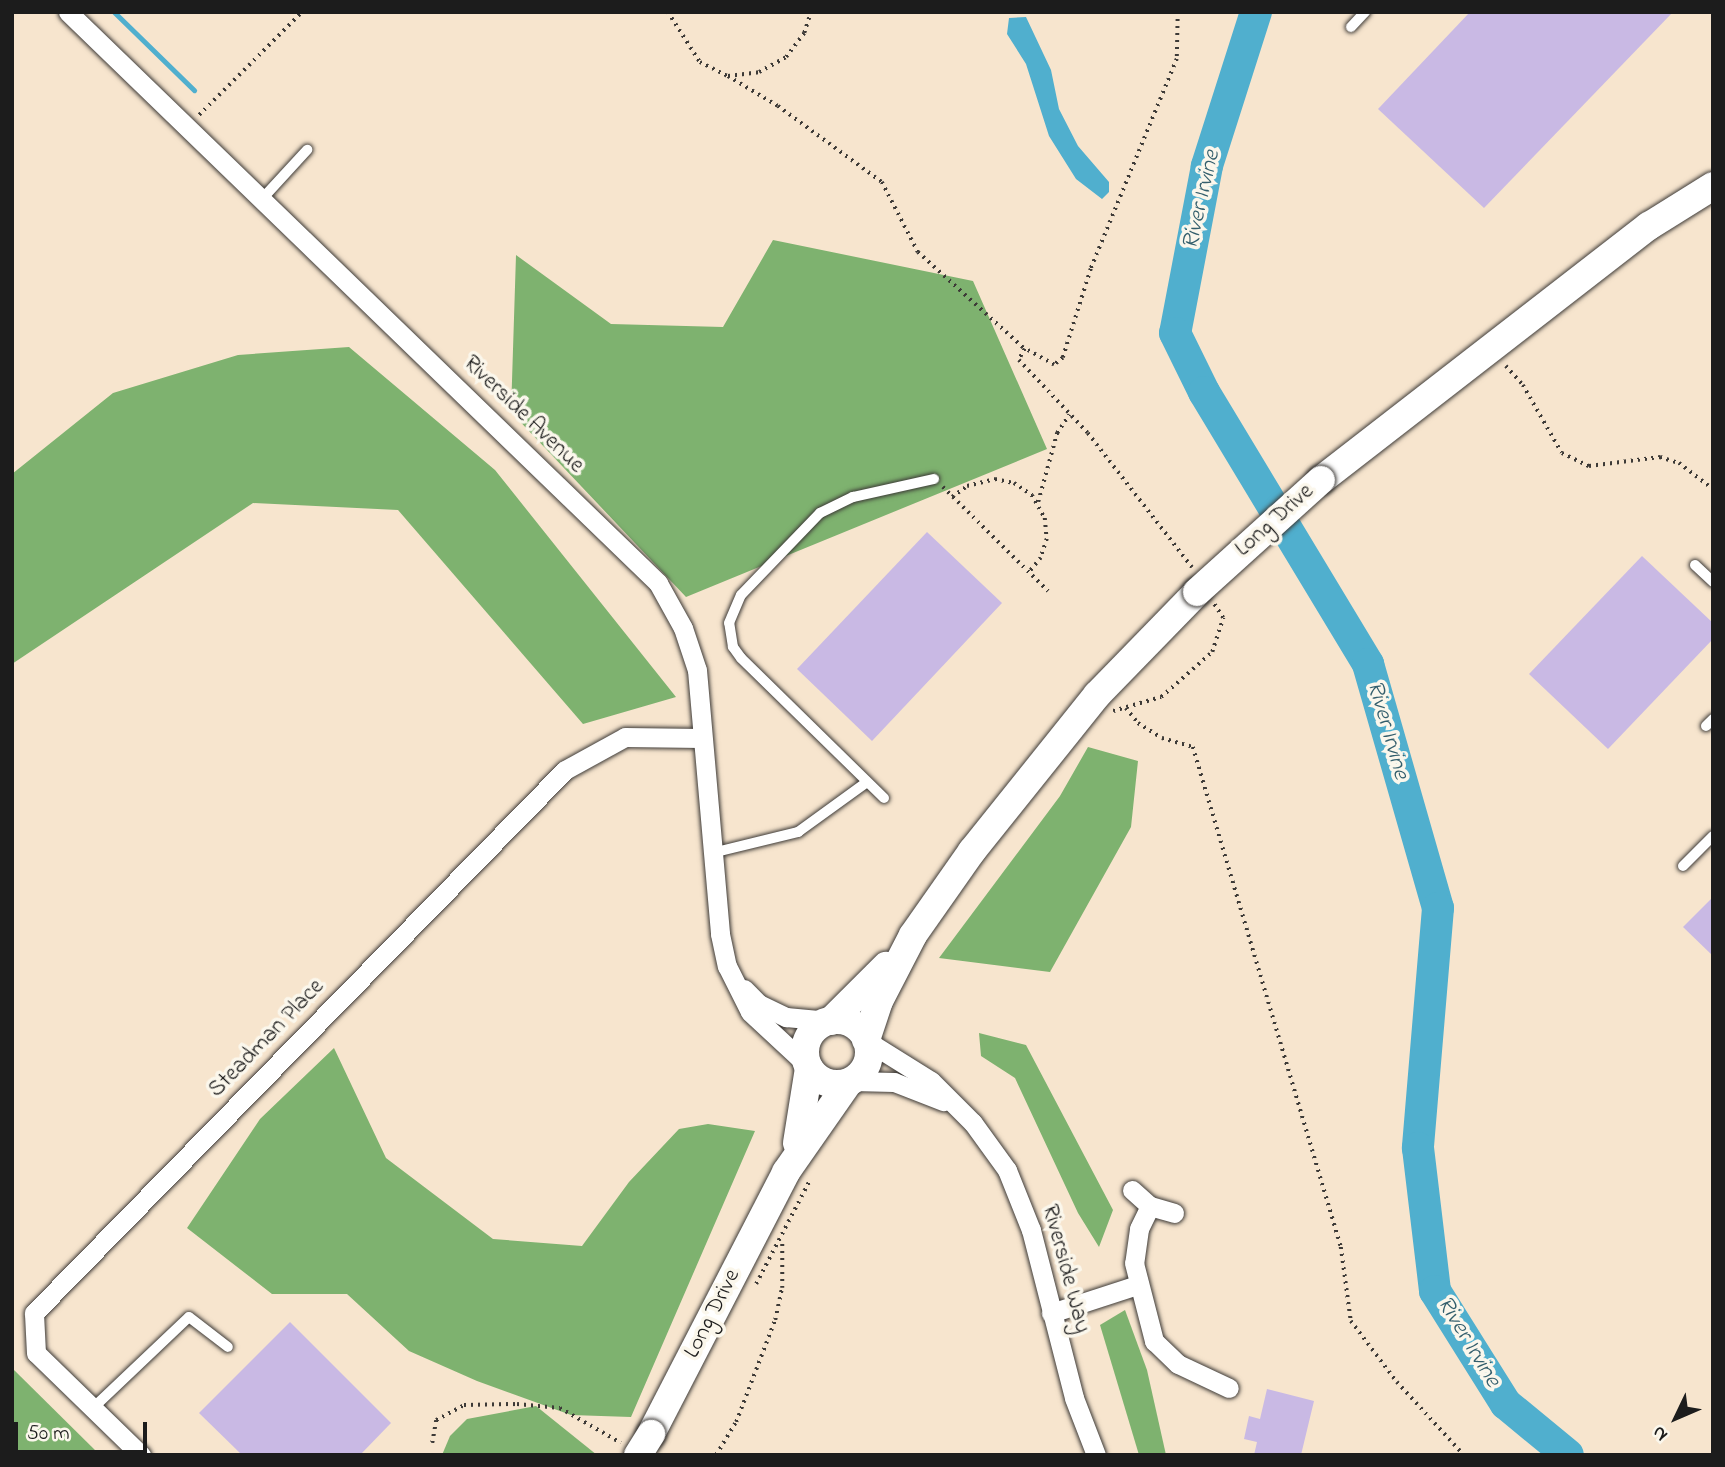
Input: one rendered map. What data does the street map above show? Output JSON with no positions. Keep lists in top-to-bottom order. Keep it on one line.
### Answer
{"streets":{"main road":["Long Drive"],"street":["Riverside Avenue","Steadman Place","Riverside Way"]},"crossings":[["Riverside Avenue","Long Drive"],["Riverside Avenue","Steadman Place"],["Riverside Avenue","Riverside Way"],["Long Drive","Riverside Way"]],"water":["River Irvine"],"scale_bar":"50 m","north":"bottom left"}
